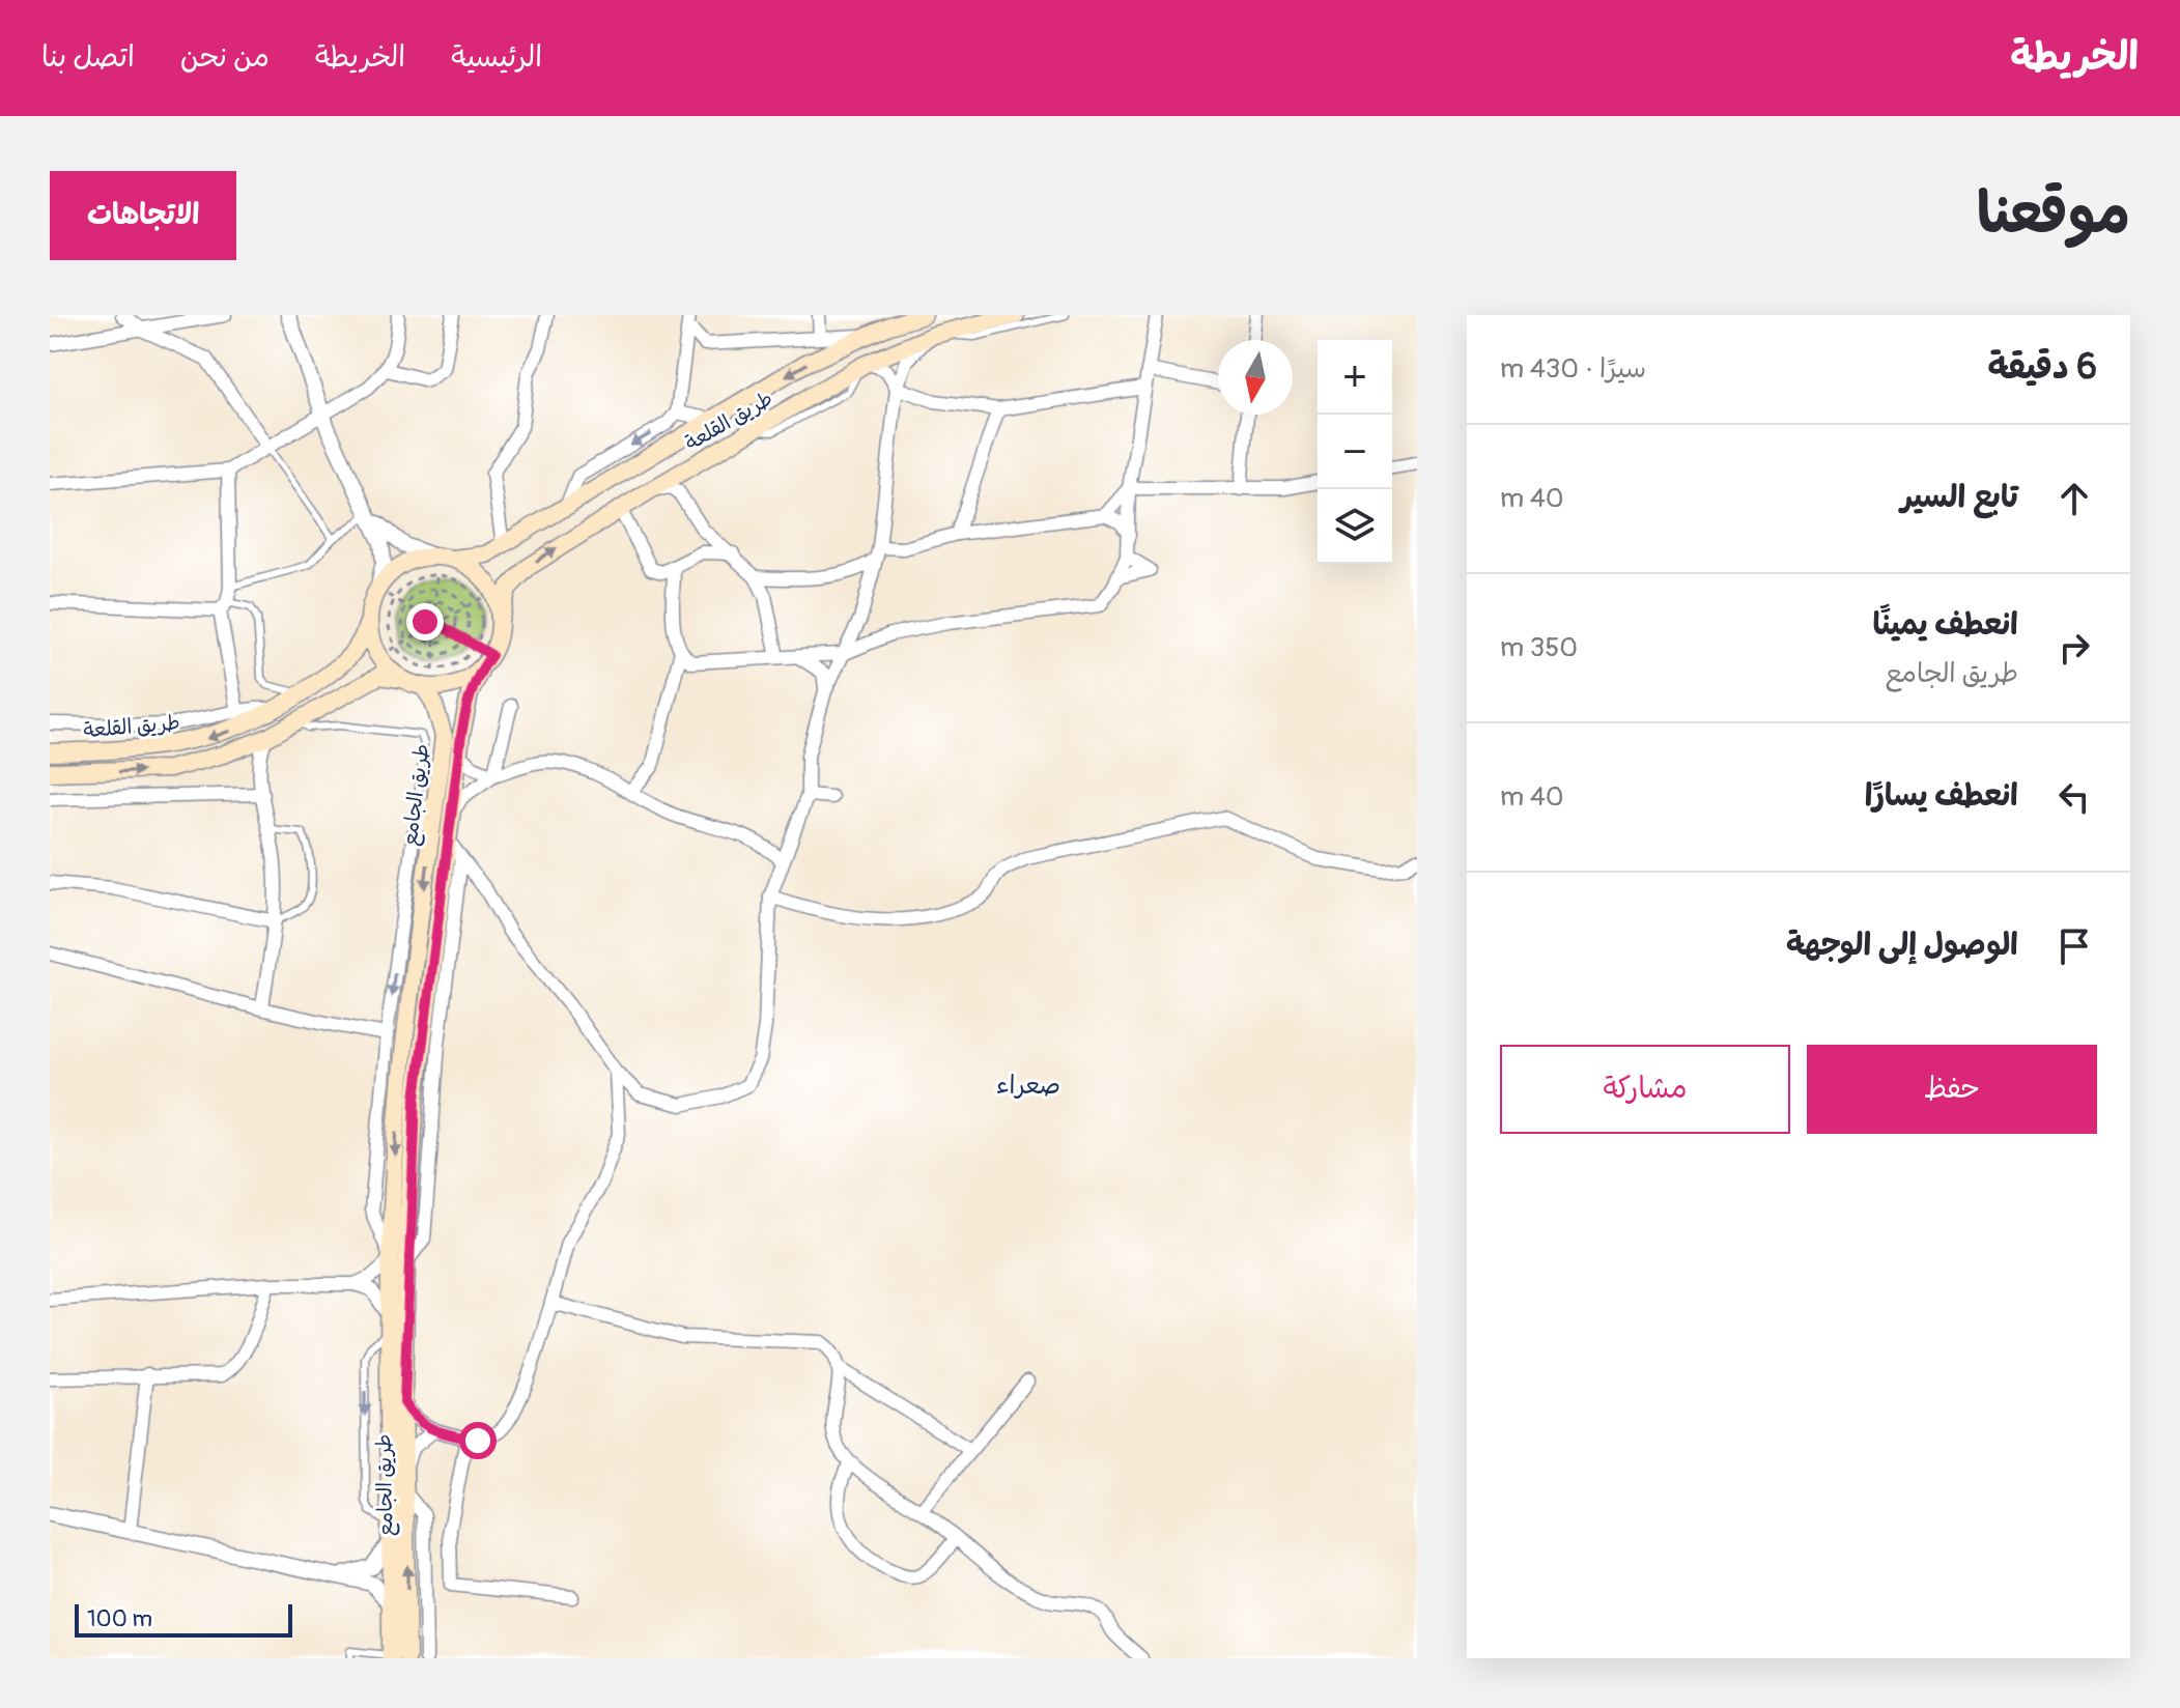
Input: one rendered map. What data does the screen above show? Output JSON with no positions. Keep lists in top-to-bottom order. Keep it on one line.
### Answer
{"streets":{"main road":["طريق القلعة","طريق الجامع"]},"districts":["صعراء"],"scale_bar":"100 m","north":"bottom","page":{"header":"الخريطة","nav":["الرئيسية","الخريطة","من نحن","اتصل بنا"],"title":"موقعنا","buttons":["الاتجاهات",["حفظ","مشاركة"]],"heading":["6 دقيقة","سيرًا · 430 m"],"map_buttons":["+","−"],"list":[["تابع السير","40 m"],["انعطف يمينًا","طريق الجامع","350 m"],["انعطف يسارًا","40 m"],"الوصول إلى الوجهة"],"scale":"100 m"}}
